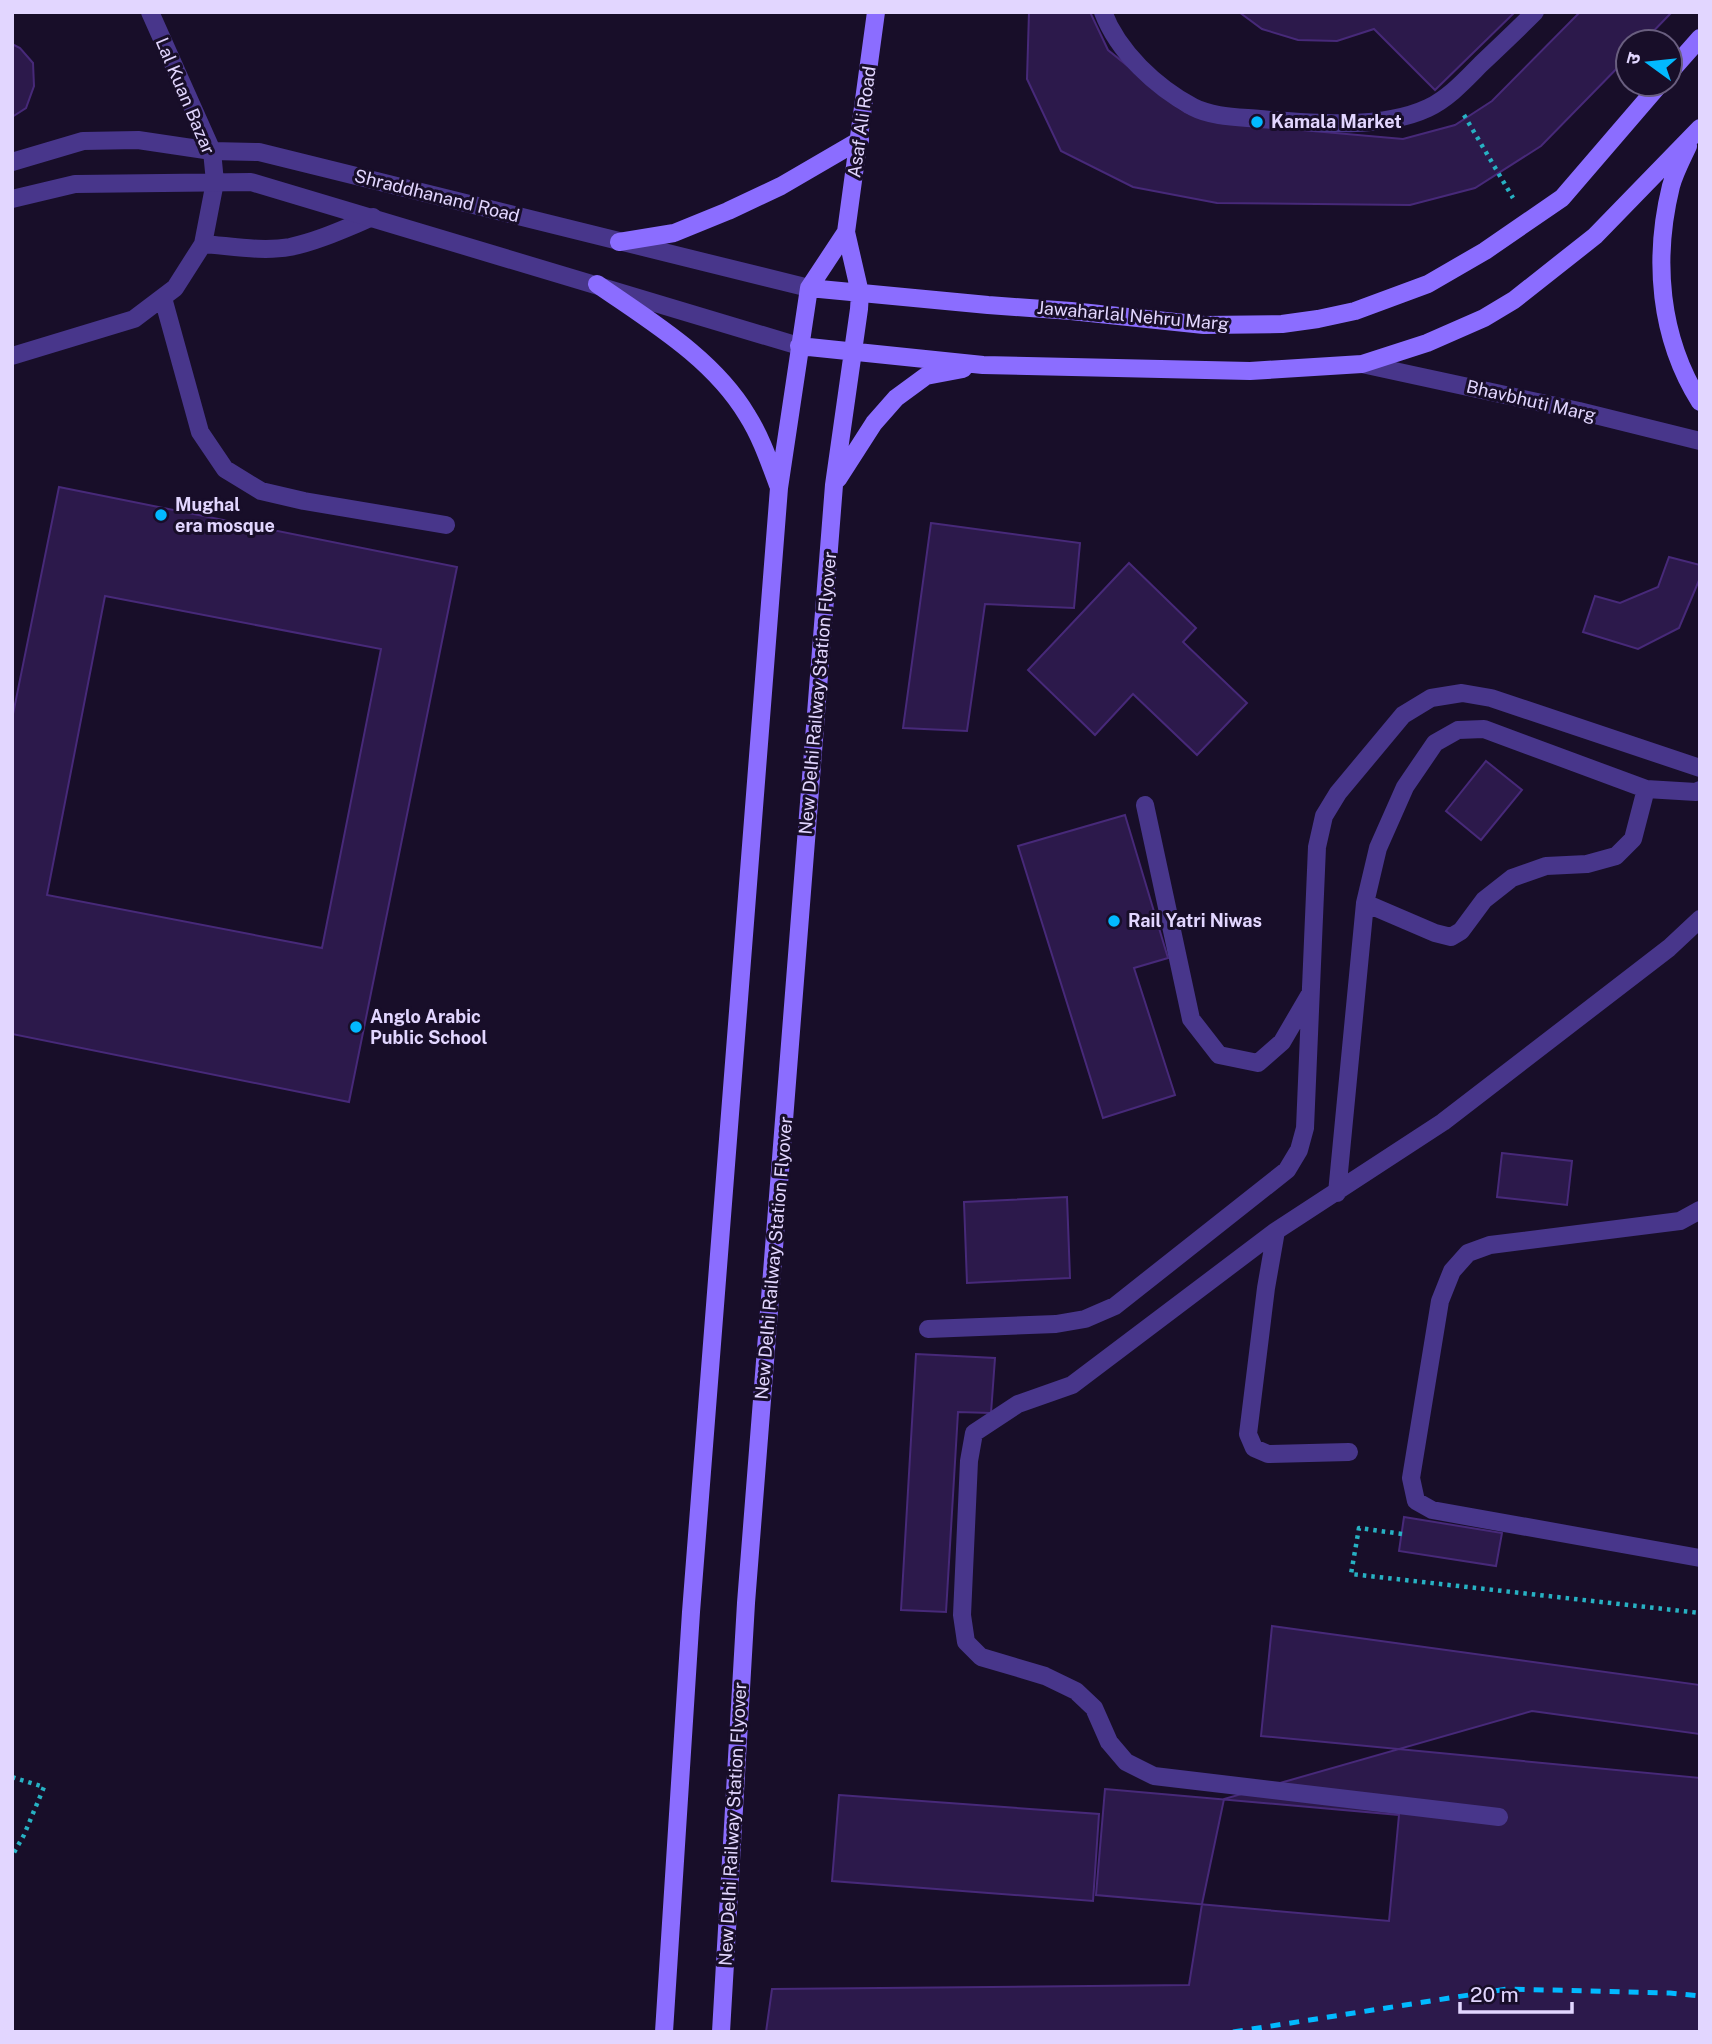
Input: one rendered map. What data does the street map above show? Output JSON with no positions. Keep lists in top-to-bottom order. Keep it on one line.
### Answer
{"streets":{"main road":["Asaf Ali Road","Shraddhanand Road","Jawaharlal Nehru Marg","New Delhi Railway Station Flyover"],"street":["Lal Kuan Bazar","Bhavbhuti Marg"]},"crossings":[["Lal Kuan Bazar","Shraddhanand Road"],["Asaf Ali Road","New Delhi Railway Station Flyover"],["Shraddhanand Road","Jawaharlal Nehru Marg"],["Shraddhanand Road","New Delhi Railway Station Flyover"],["Jawaharlal Nehru Marg","New Delhi Railway Station Flyover"]],"places":["Kamala Market","Mughal era mosque","Rail Yatri Niwas","Anglo Arabic Public School"],"scale_bar":"20 m","north":"left"}
